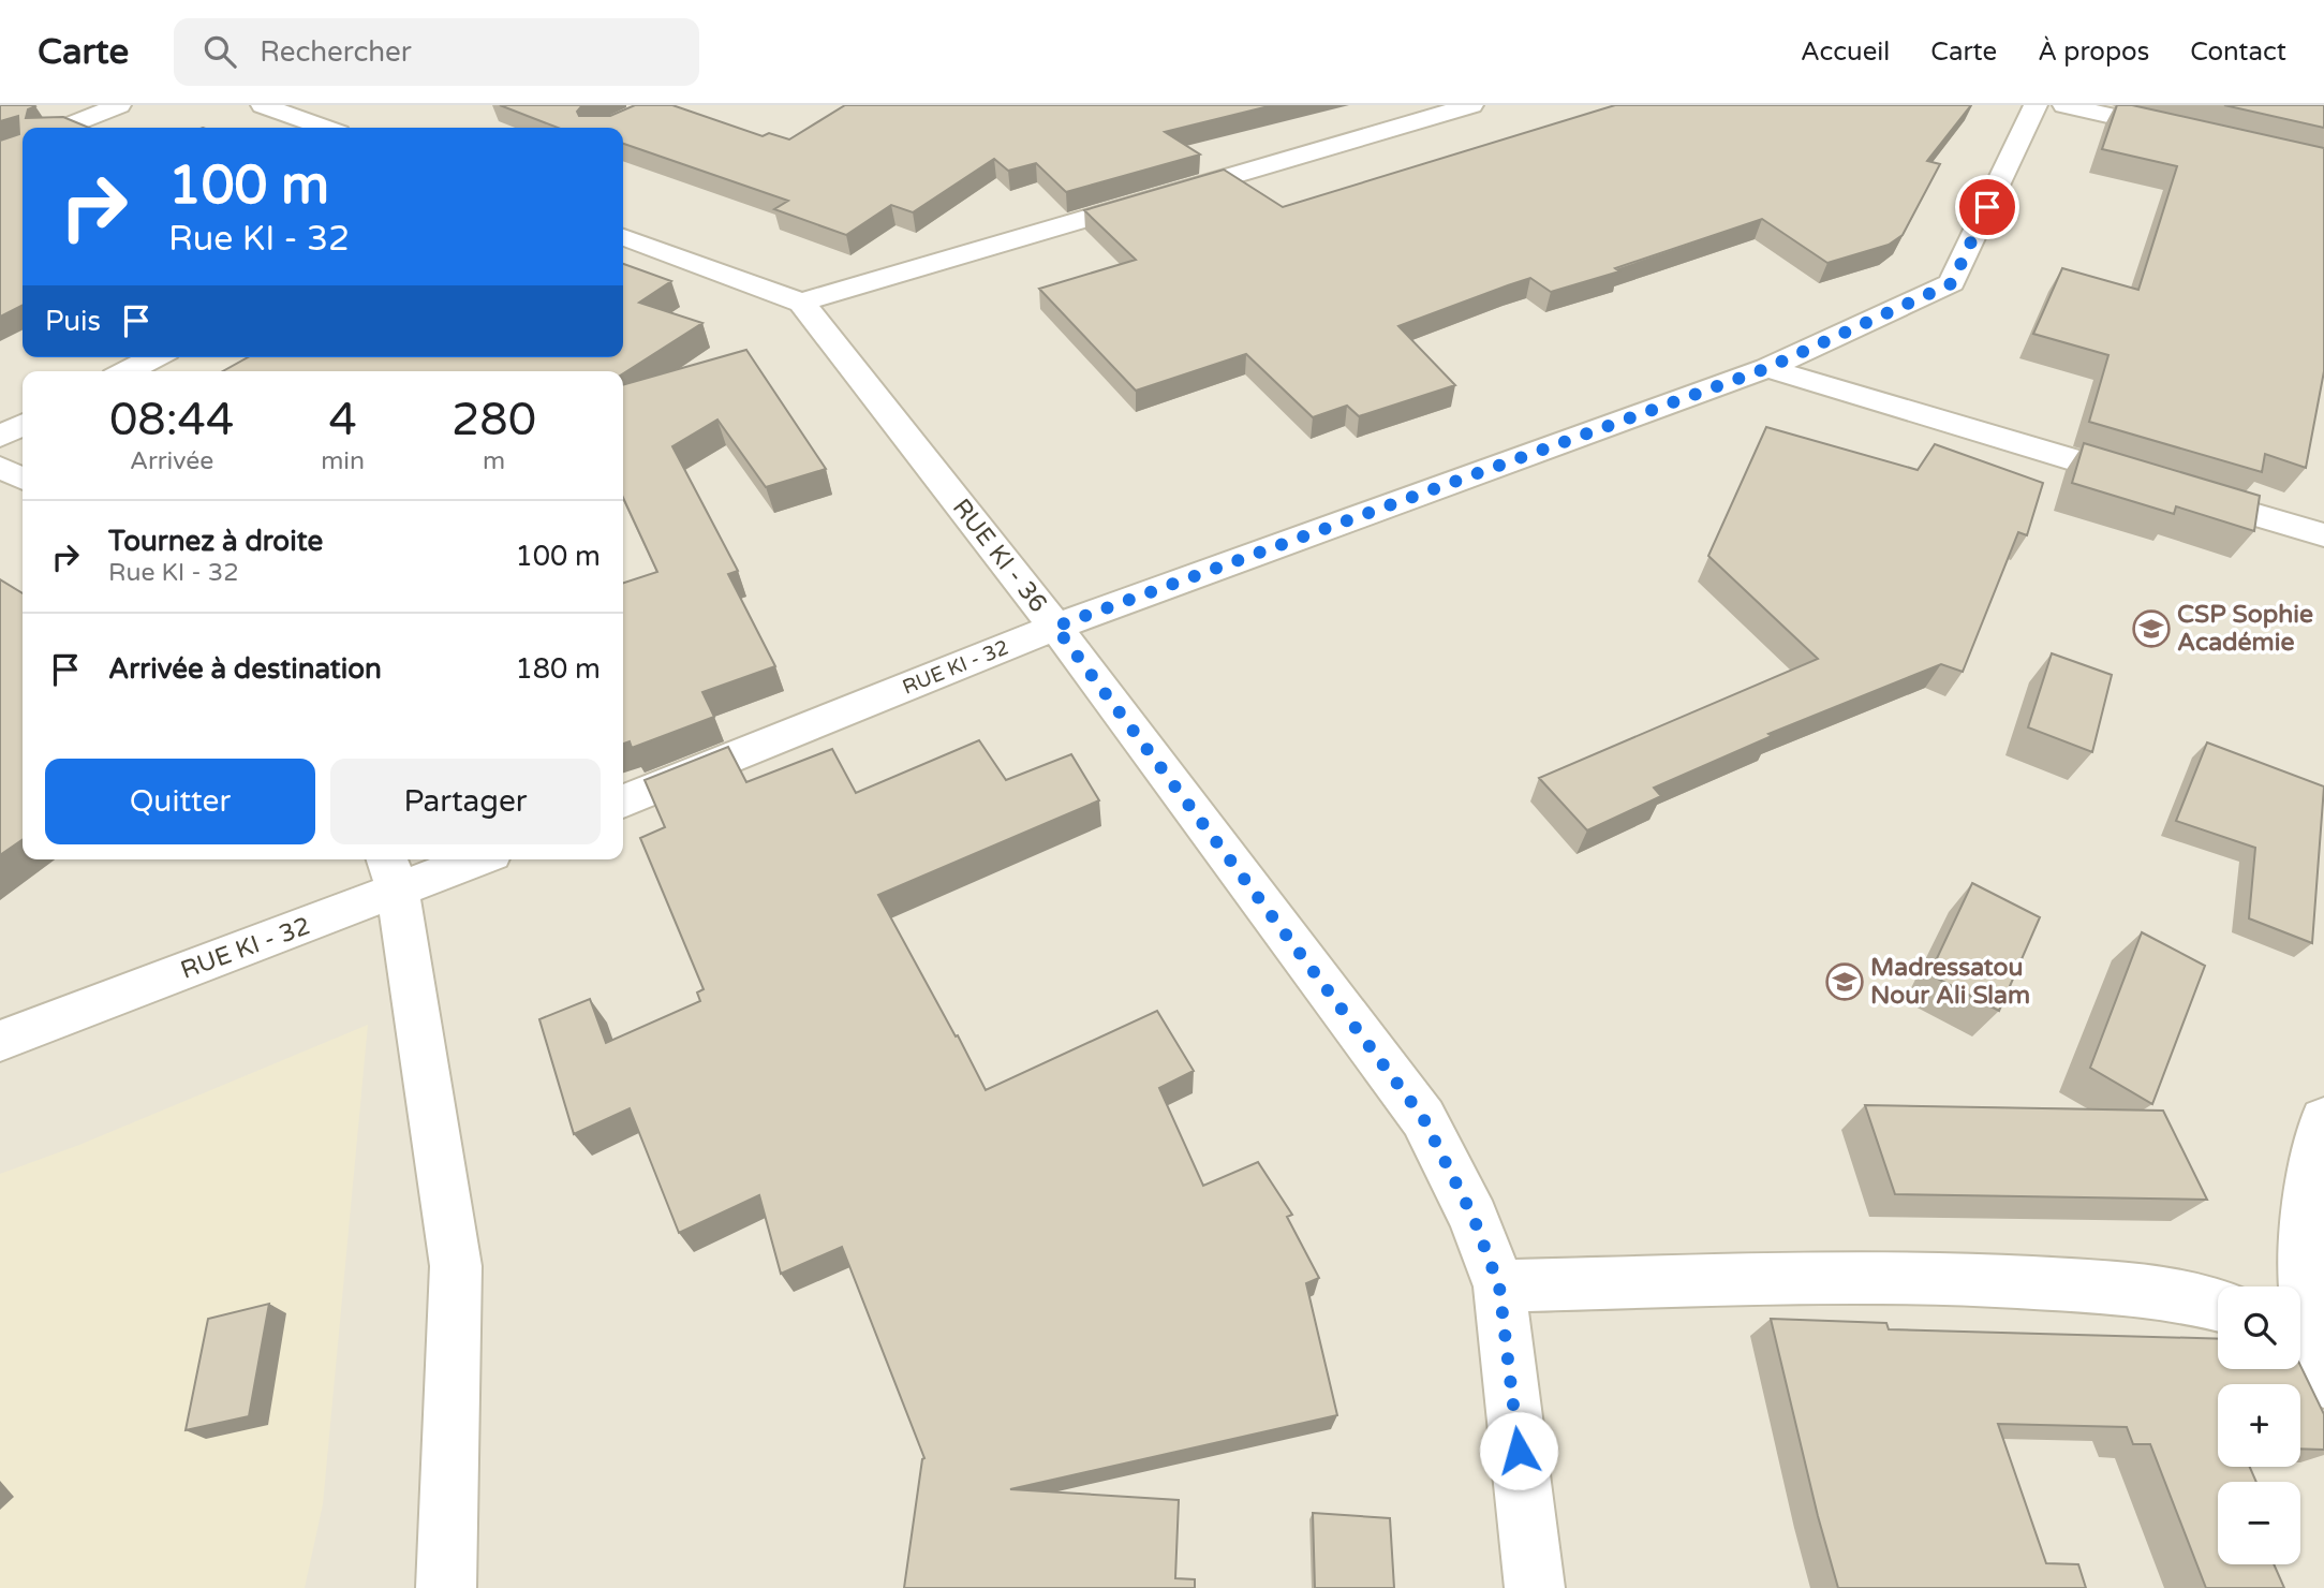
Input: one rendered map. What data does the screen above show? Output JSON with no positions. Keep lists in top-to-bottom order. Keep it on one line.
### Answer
{"streets":{"street":["RUE KI - 36","RUE KI - 32"]},"crossings":[["RUE KI - 36","RUE KI - 32"]],"places":{"school or university":["CSP Sophie Académie","Madressatou Nour Ali Slam"]},"page":{"header":"Carte","search":"Rechercher","nav":["Accueil","Carte","À propos","Contact"],"turn":["100 m","Rue KI - 32"],"then":"Puis","eta":["08:44","Arrivée","4","min","280","m"],"list":[{"name":"Tournez à droite","note":"Rue KI - 32","value":"100 m"},{"name":"Arrivée à destination","value":"180 m"}],"buttons":["Quitter","Partager"],"map_buttons":["+","−"]}}
